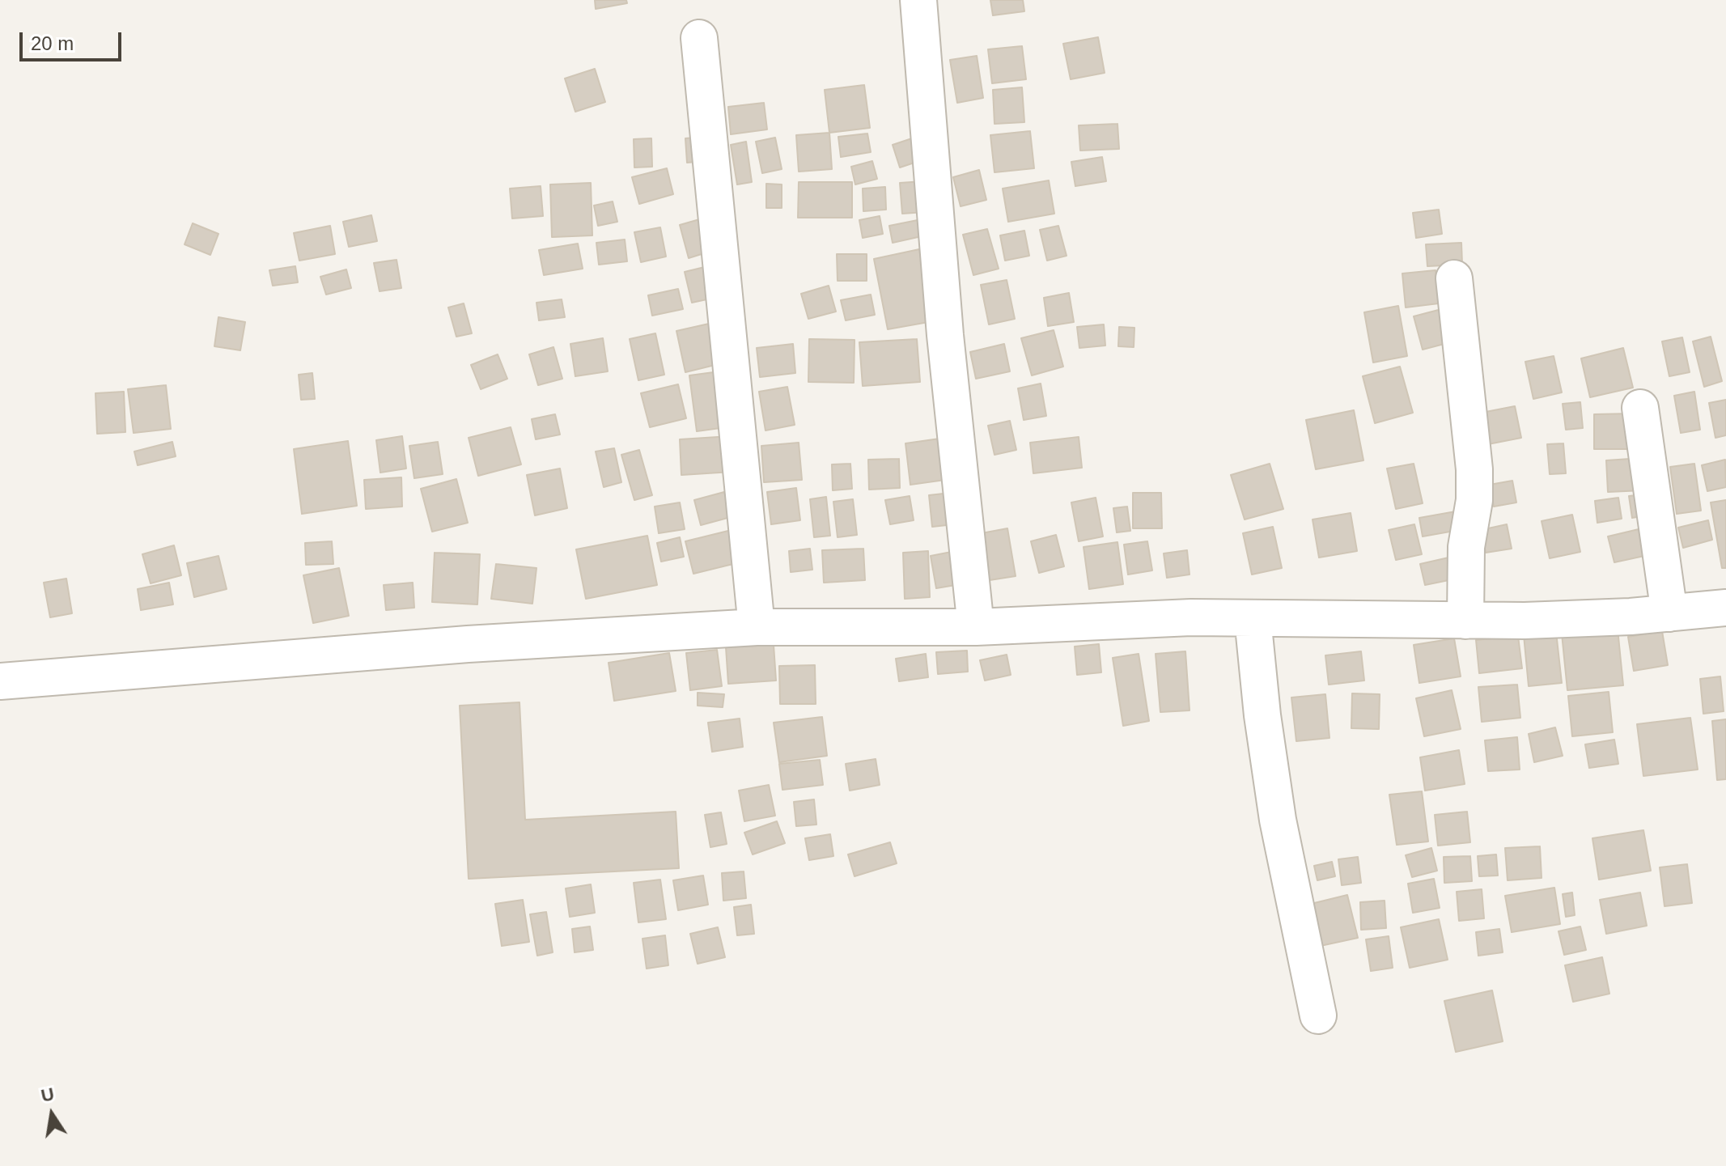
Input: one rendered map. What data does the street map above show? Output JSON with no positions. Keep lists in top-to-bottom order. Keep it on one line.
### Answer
{"scale_bar":"20 m","north":"top"}
